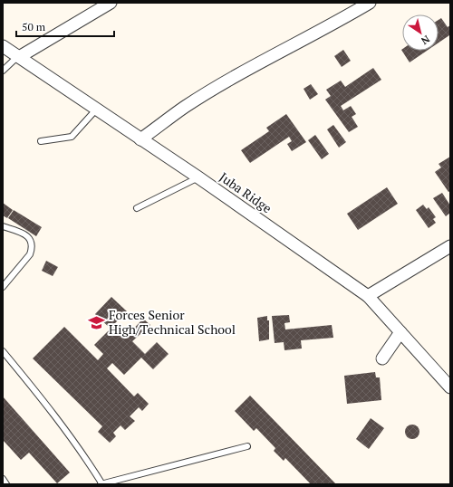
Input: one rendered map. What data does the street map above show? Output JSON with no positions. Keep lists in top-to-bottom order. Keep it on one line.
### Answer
{"streets":{"street":["Juba Ridge"]},"places":{"school or university":["Forces Senior High/Technical School"]},"scale_bar":"50 m","north":"bottom right"}
